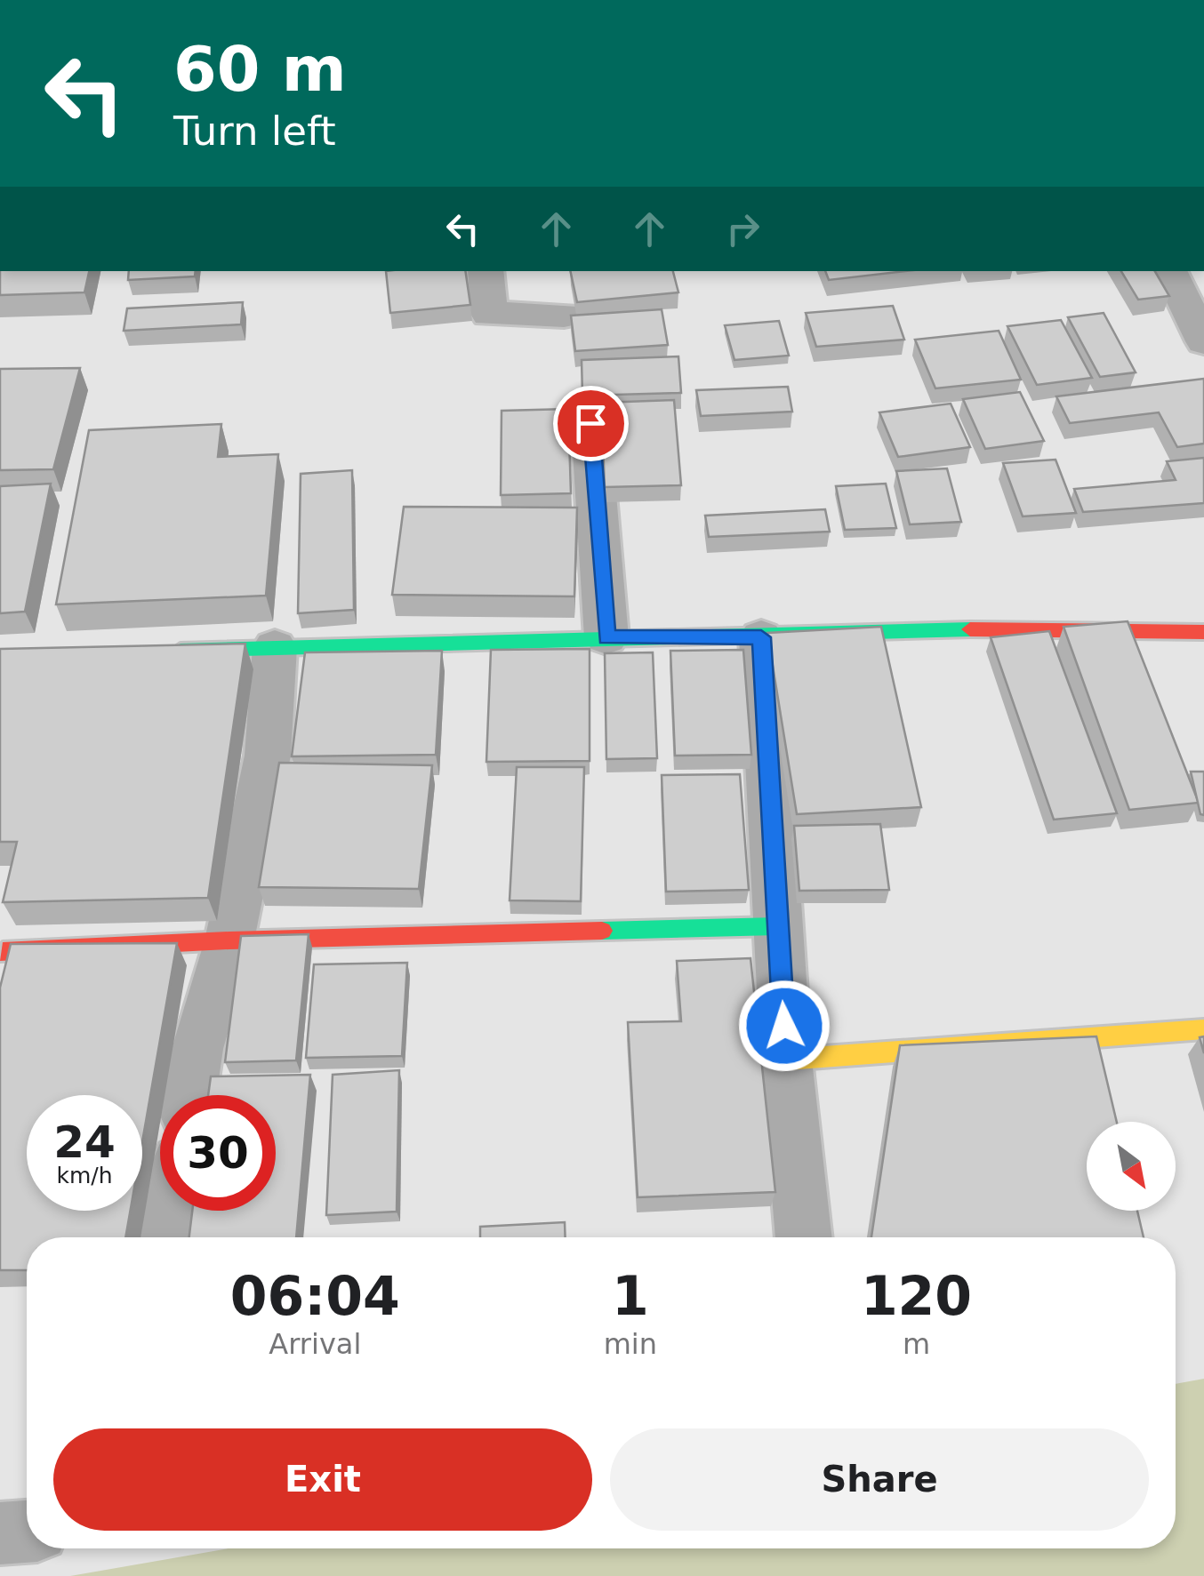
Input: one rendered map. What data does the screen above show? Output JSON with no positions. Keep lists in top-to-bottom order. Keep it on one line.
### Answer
{"north":"bottom right","page":{"turn":["60 m","Turn left"],"speed":"24 km/h","limit":"30","eta":["06:04","Arrival","1","min","120","m"],"buttons":["Exit","Share"]}}
